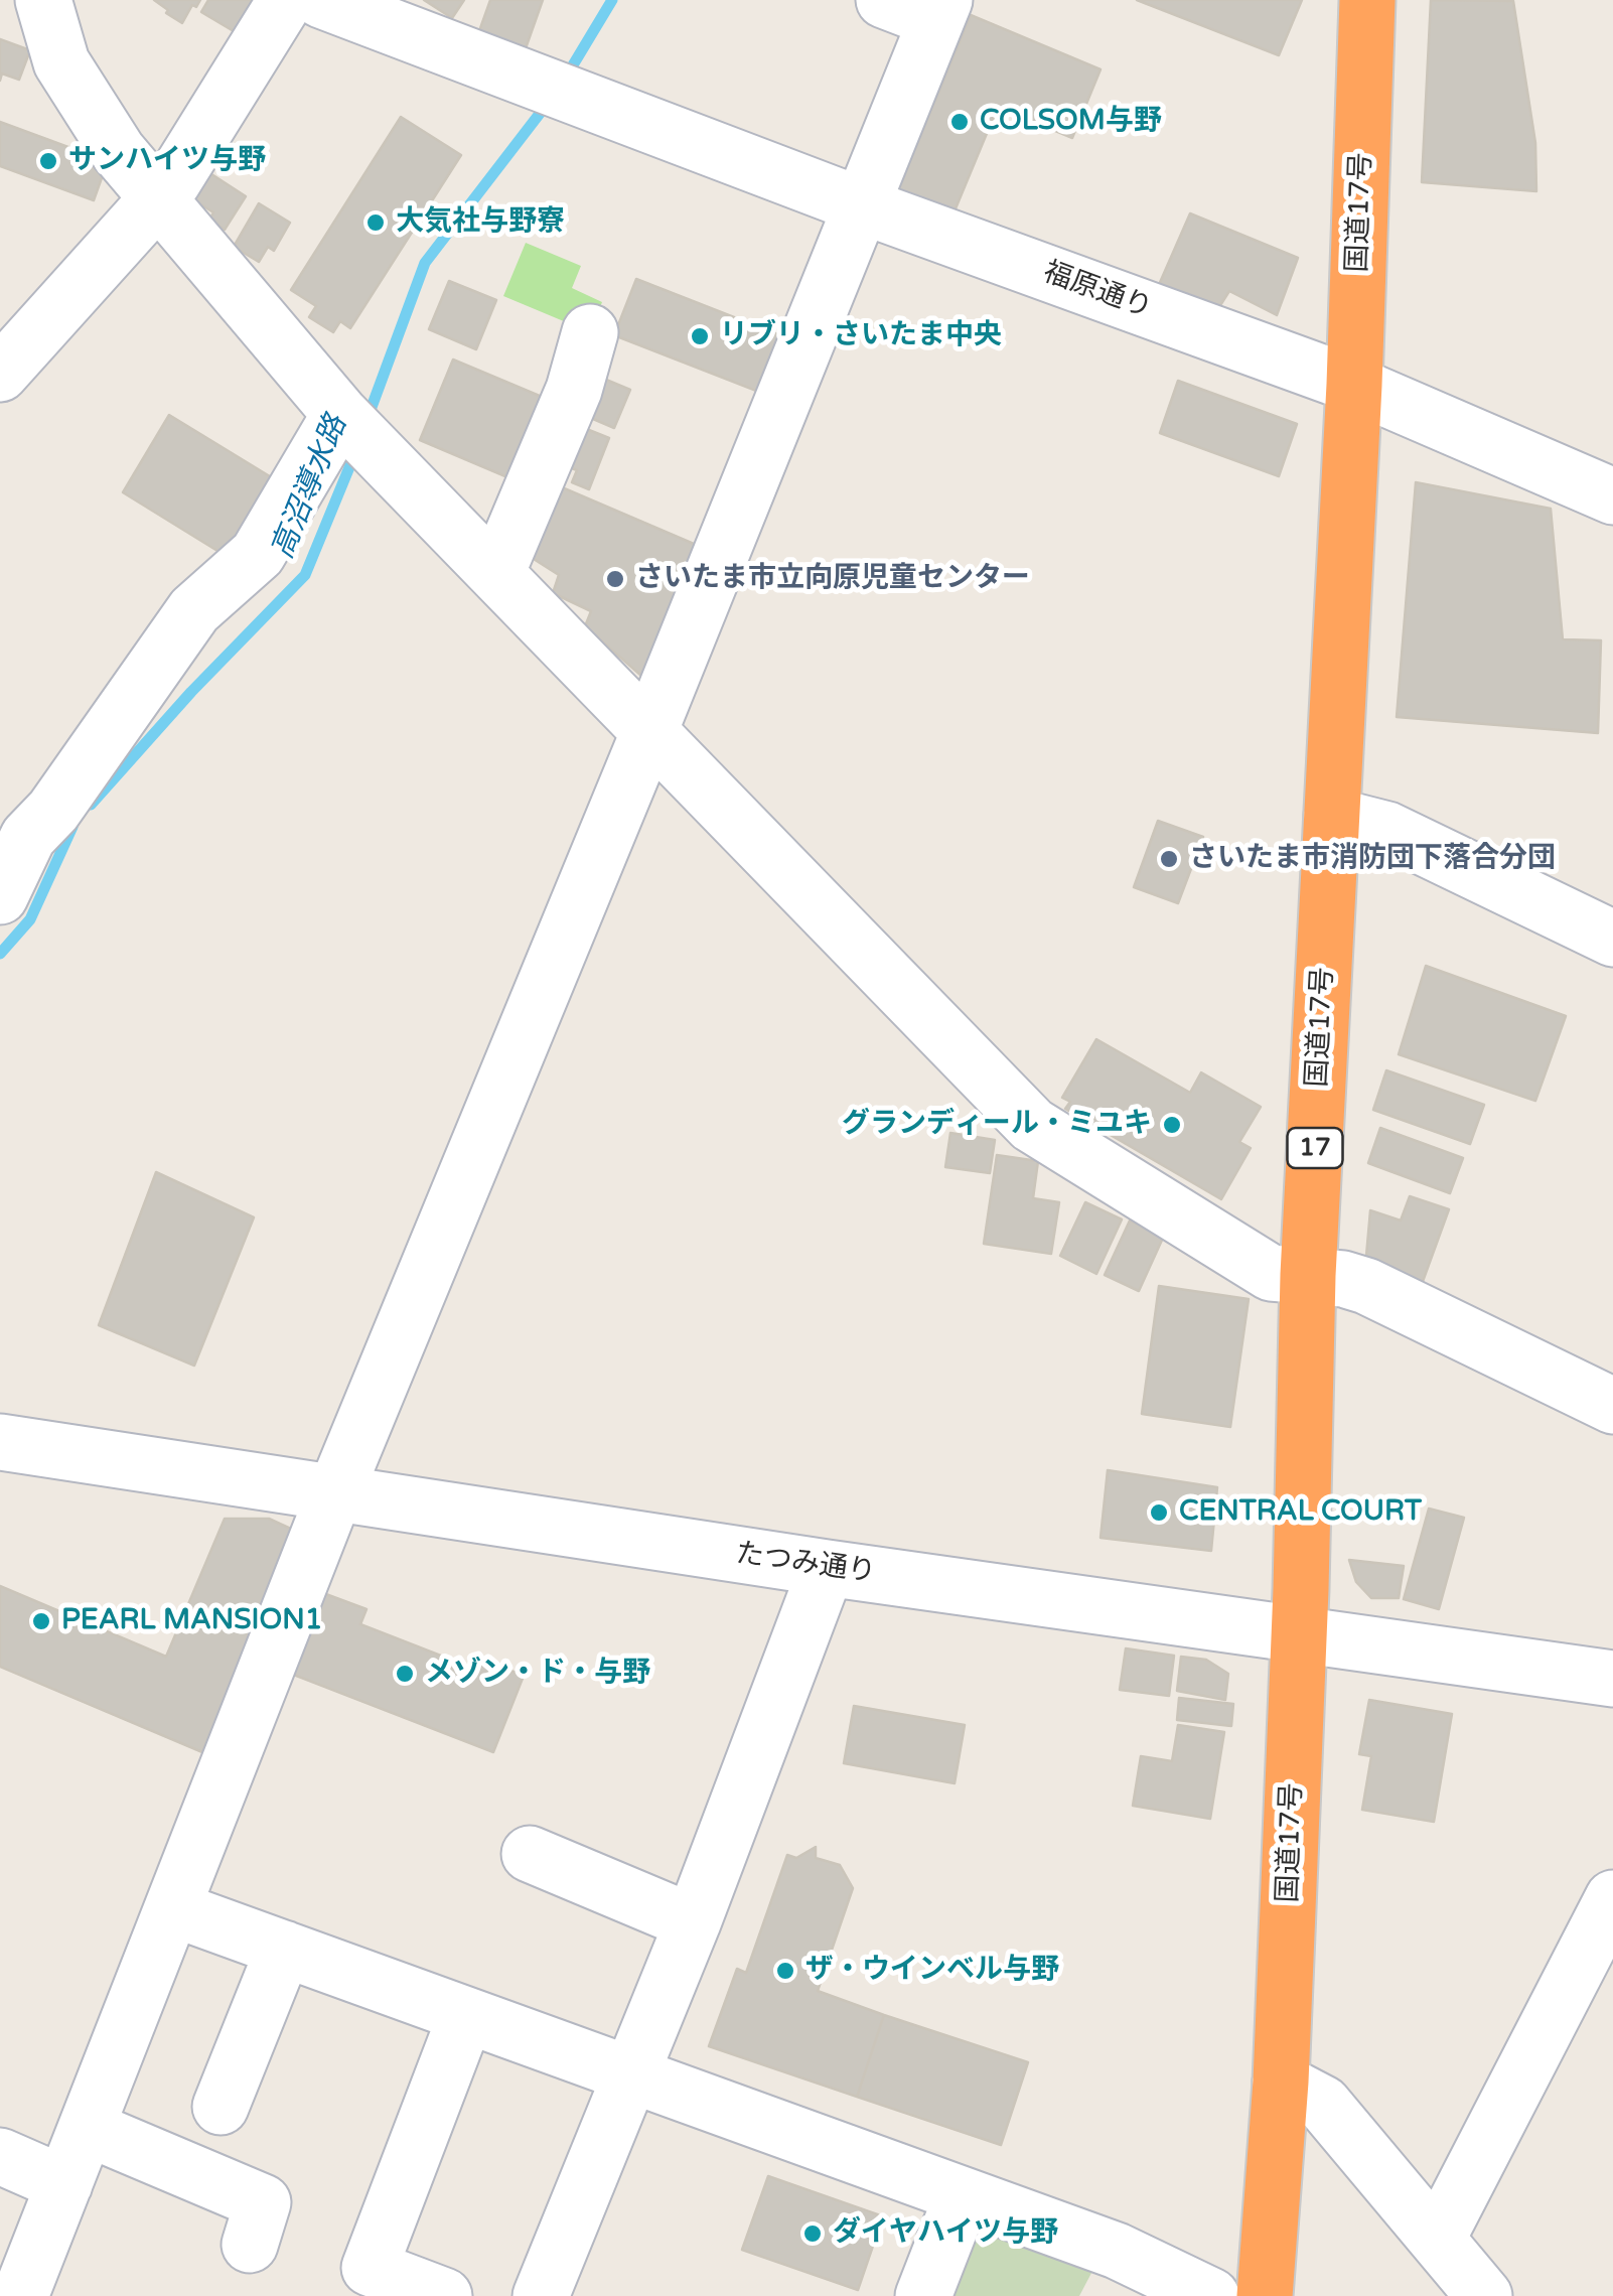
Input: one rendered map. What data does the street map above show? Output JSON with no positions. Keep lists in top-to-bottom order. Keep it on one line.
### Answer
{"streets":{"highway":["国道17号","17"],"street":["福原通り","たつみ通り"]},"crossings":[["国道17号","福原通り"],["国道17号","たつみ通り"]],"water":["高沼導水路"],"places":["COLSOM与野","サンハイツ与野","大気社与野寮","リブリ・さいたま中央","さいたま市立向原児童センター","さいたま市消防団下落合分団","グランディール・ミユキ","CENTRAL COURT","PEARL MANSION1","メゾン・ド・与野","ザ・ウインベル与野","ダイヤハイツ与野"]}
